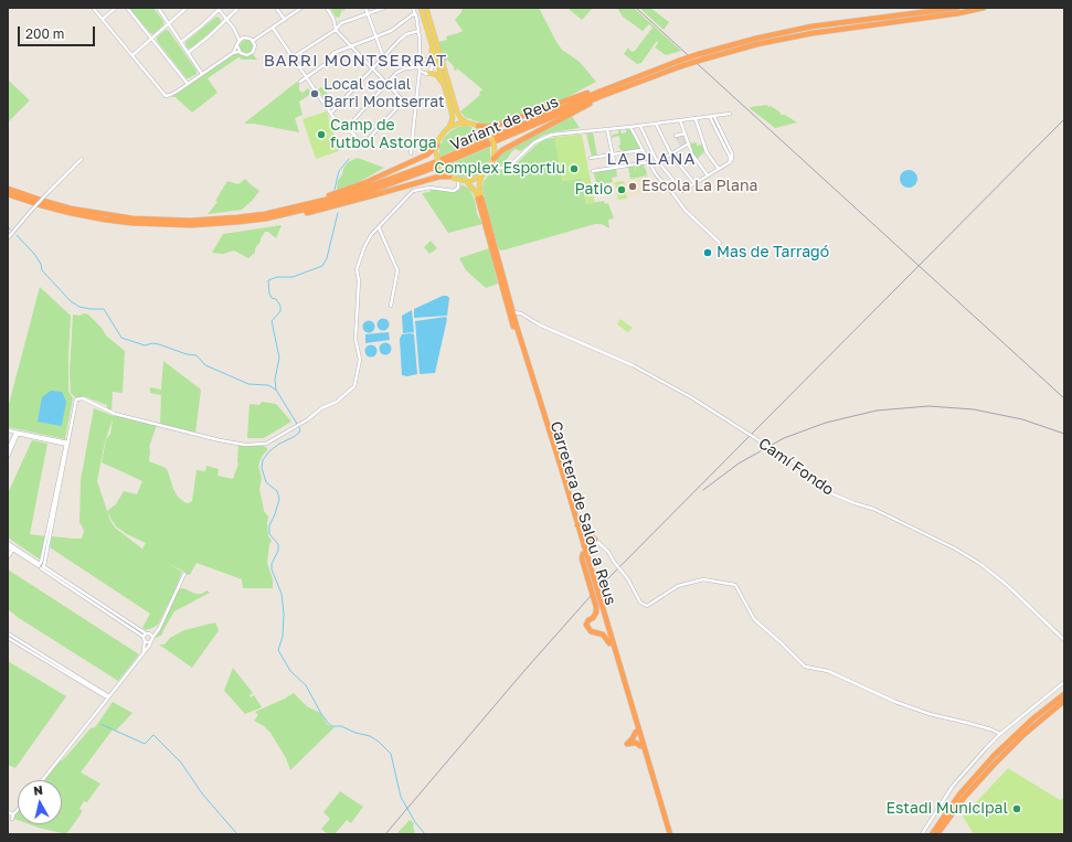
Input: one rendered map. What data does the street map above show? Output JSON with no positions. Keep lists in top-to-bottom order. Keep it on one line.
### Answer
{"streets":{"highway":["Variant de Reus","Carretera de Salou a Reus"],"street":["Camí Fondo"]},"districts":["BARRI MONTSERRAT","LA PLANA"],"places":["Local social Barri Montserrat","Camp de futbol Astorga","Complex Esportiu","Escola La Plana","Patio","Mas de Tarragó","Estadi Municipal"],"scale_bar":"200 m","north":"top"}
